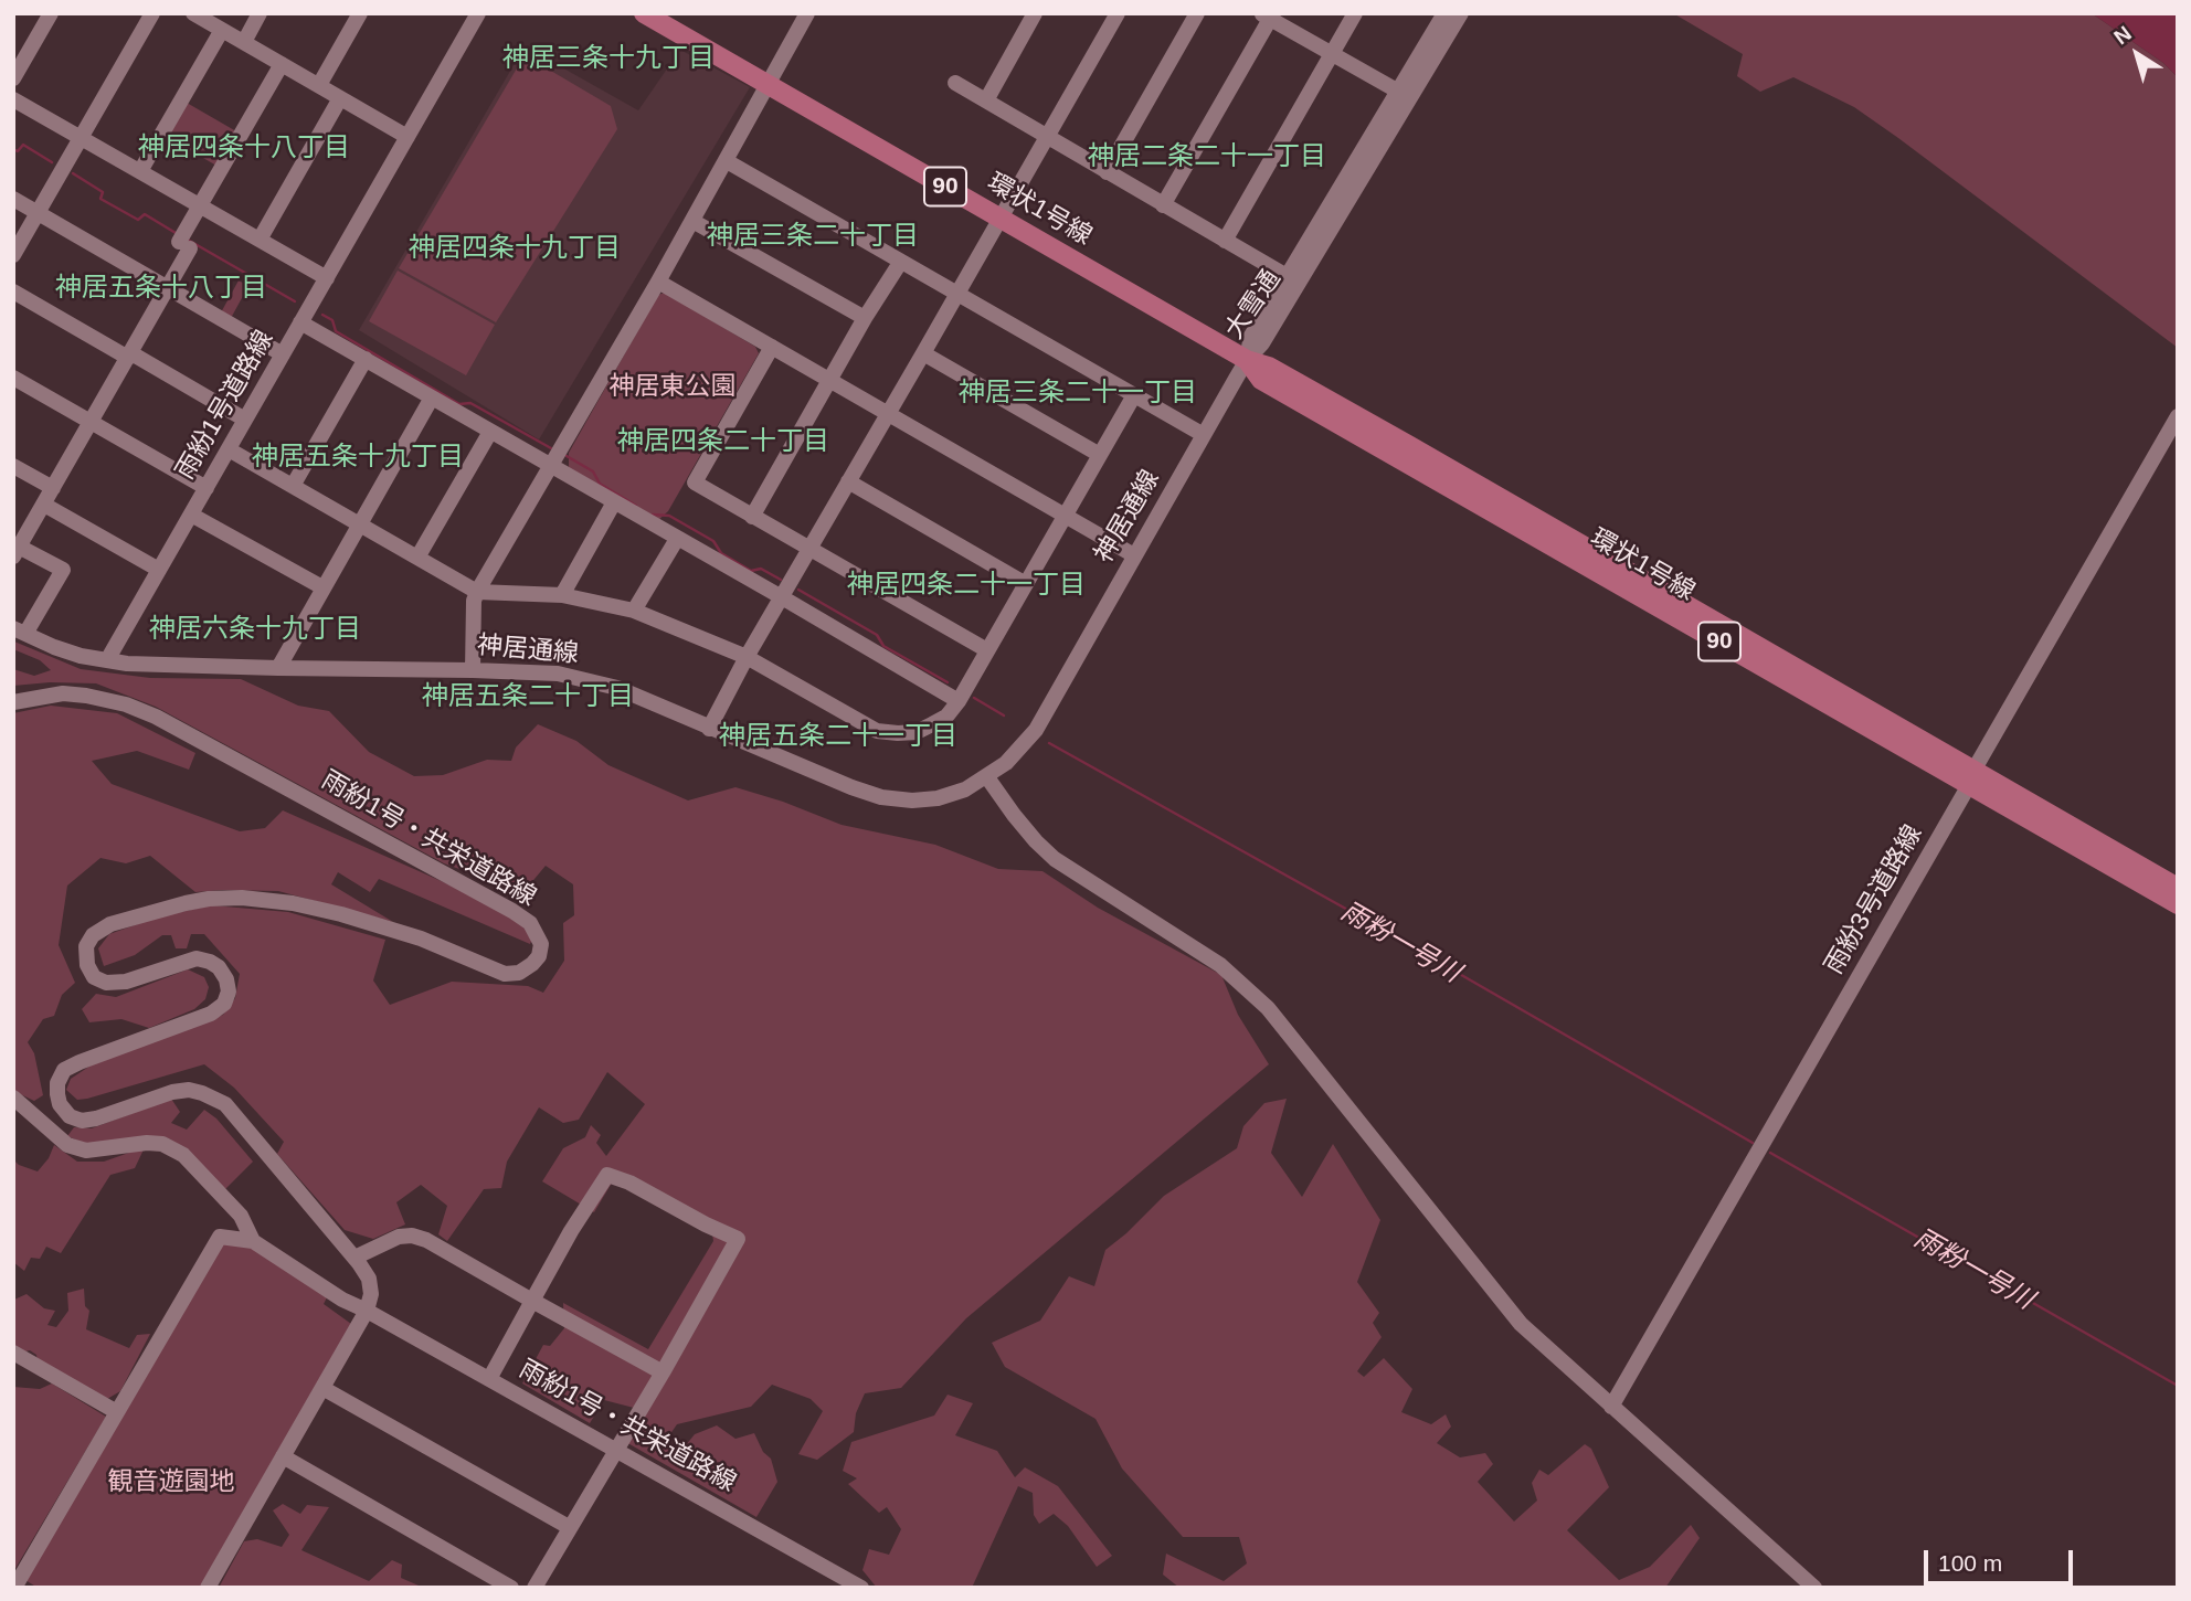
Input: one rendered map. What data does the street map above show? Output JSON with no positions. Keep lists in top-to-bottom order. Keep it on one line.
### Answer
{"streets":{"main road":["90","環状1号線"],"street":["大雪通","雨紛1号道路線","神居通線","雨紛1号・共栄道路線","雨紛3号道路線"]},"crossings":[["環状1号線","大雪通"],["環状1号線","神居通線"],["環状1号線","雨紛3号道路線"],["大雪通","神居通線"],["雨紛1号道路線","神居通線"]],"districts":["神居三条十九丁目","神居四条十八丁目","神居二条二十一丁目","神居三条二十丁目","神居四条十九丁目","神居五条十八丁目","神居三条二十一丁目","神居四条二十丁目","神居五条十九丁目","神居四条二十一丁目","神居六条十九丁目","神居五条二十丁目","神居五条二十一丁目"],"water":["雨粉一号川"],"parks":["神居東公園","観音遊園地"],"scale_bar":"100 m","north":"top left"}
